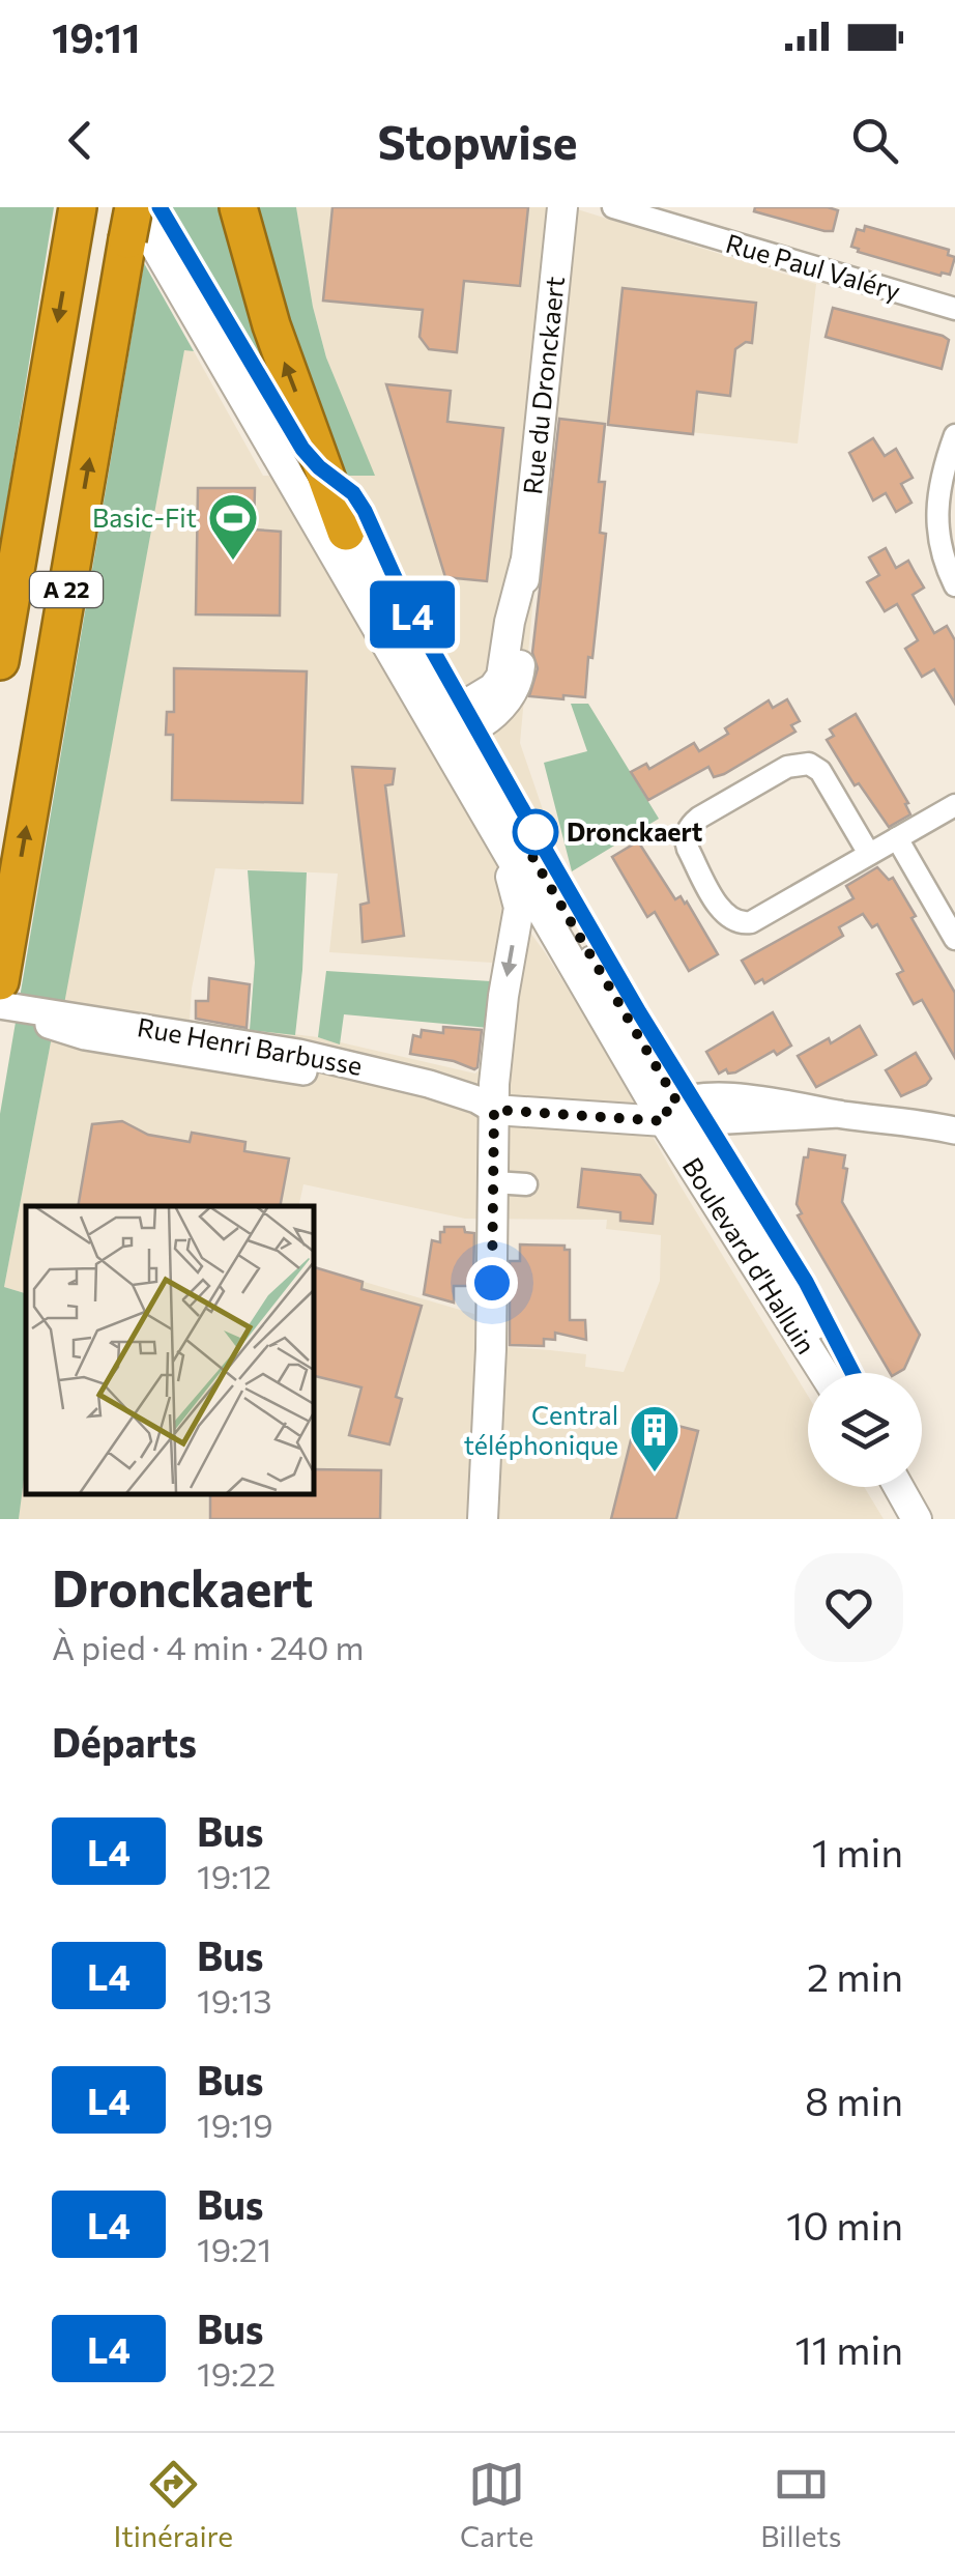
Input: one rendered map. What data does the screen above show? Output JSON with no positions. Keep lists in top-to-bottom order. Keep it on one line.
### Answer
{"streets":{"highway":["A 22"],"main road":["Rue du Dronckaert","Rue Henri Barbusse","Boulevard d'Halluin"],"street":["Rue Paul Valéry"]},"crossings":[["Rue du Dronckaert","Boulevard d'Halluin"],["A 22","Boulevard d'Halluin"],["Rue Henri Barbusse","Boulevard d'Halluin"]],"places":{"sports":["Basic-Fit"],"other":["Dronckaert"],"building":["Central téléphonique"]},"lines":["bus line L4"],"page":{"status":"19:11","header":"Stopwise","on_map":"L4","heading":[["Dronckaert","À pied · 4 min · 240 m"],"Départs"],"list":[{"mark":"L4","name":"Bus","note":"19:12","value":"1 min"},{"mark":"L4","name":"Bus","note":"19:13","value":"2 min"},{"mark":"L4","name":"Bus","note":"19:19","value":"8 min"},{"mark":"L4","name":"Bus","note":"19:21","value":"10 min"},{"mark":"L4","name":"Bus","note":"19:22","value":"11 min"}],"tabs":["Itinéraire","Carte","Billets"]}}
